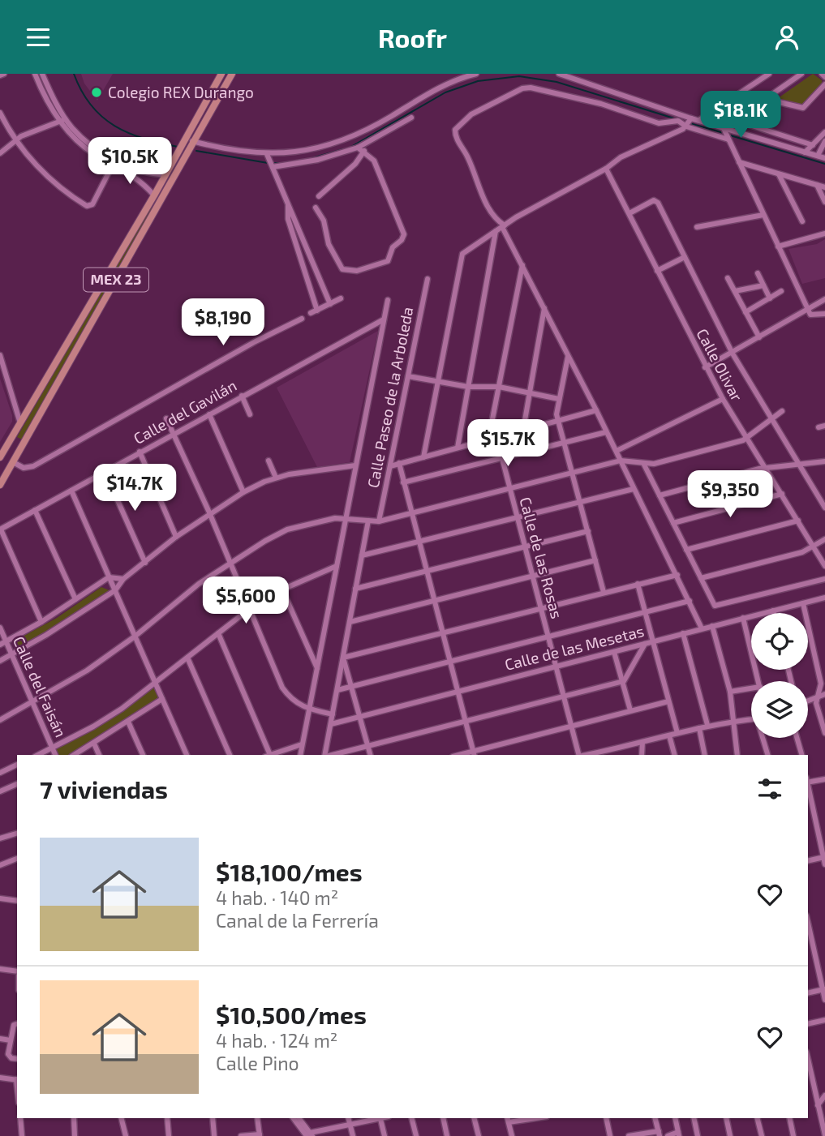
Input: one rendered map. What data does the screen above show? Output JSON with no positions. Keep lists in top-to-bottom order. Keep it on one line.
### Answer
{"streets":{"main road":["MEX 23"],"street":["Calle Olivar","Calle Paseo de la Arboleda","Calle del Gavilán","Calle de las Rosas","Calle de las Mesetas","Calle del Faisán"]},"crossings":[["Calle de las Rosas","Calle de las Mesetas"]],"places":["Colegio REX Durango"],"page":{"header":"Roofr","price":["$18.1K","$10.5K","$8,190","$15.7K","$14.7K","$9,350","$5,600"],"heading":"7 viviendas","list":[{"name":"$18,100/mes","note":"4 hab. · 140 m² · Canal de la Ferrería"},{"name":"$10,500/mes","note":"4 hab. · 124 m² · Calle Pino"}]}}
